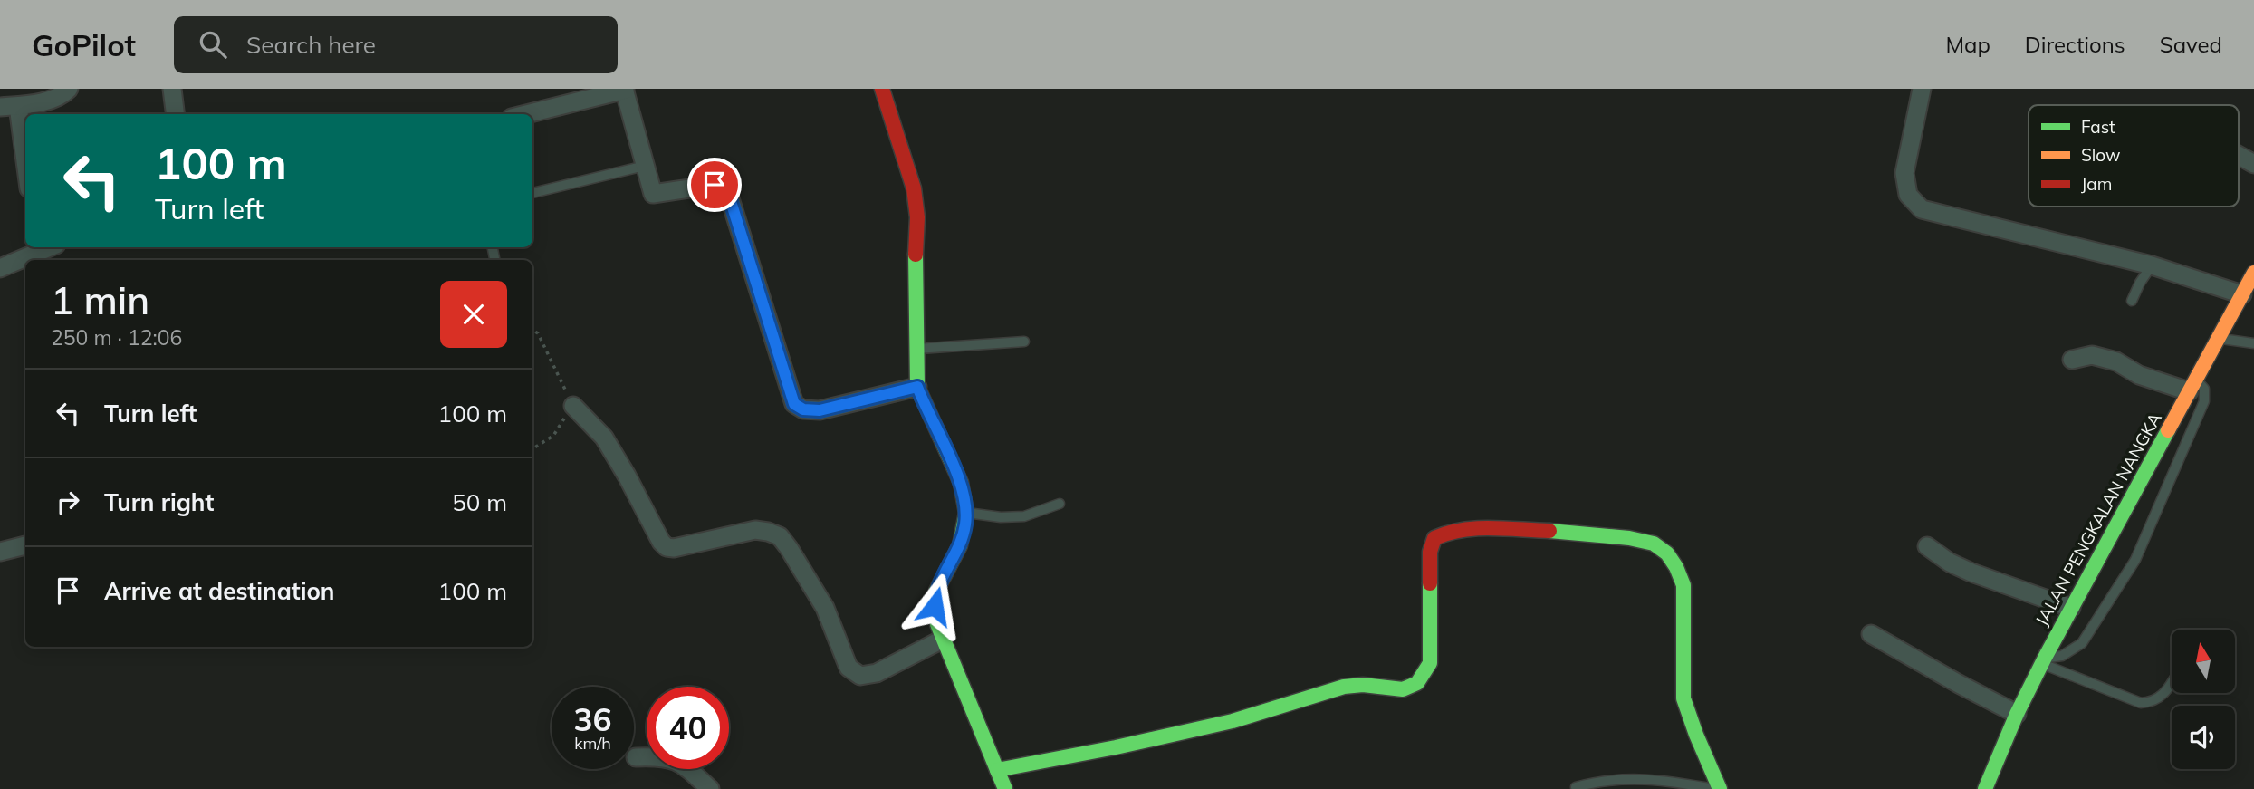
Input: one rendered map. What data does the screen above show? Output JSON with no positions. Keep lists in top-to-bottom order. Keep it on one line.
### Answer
{"streets":{"street":["JALAN PENGKALAN NANGKA"]},"legend":["Fast","Slow","Jam"],"north":"top","page":{"header":"GoPilot","search":"Search here","nav":["Map","Directions","Saved"],"turn":["100 m","Turn left"],"heading":["1 min","250 m · 12:06"],"list":[{"name":"Turn left","value":"100 m"},{"name":"Turn right","value":"50 m"},{"name":"Arrive at destination","value":"100 m"}],"speed":"36 km/h","limit":"40"}}
